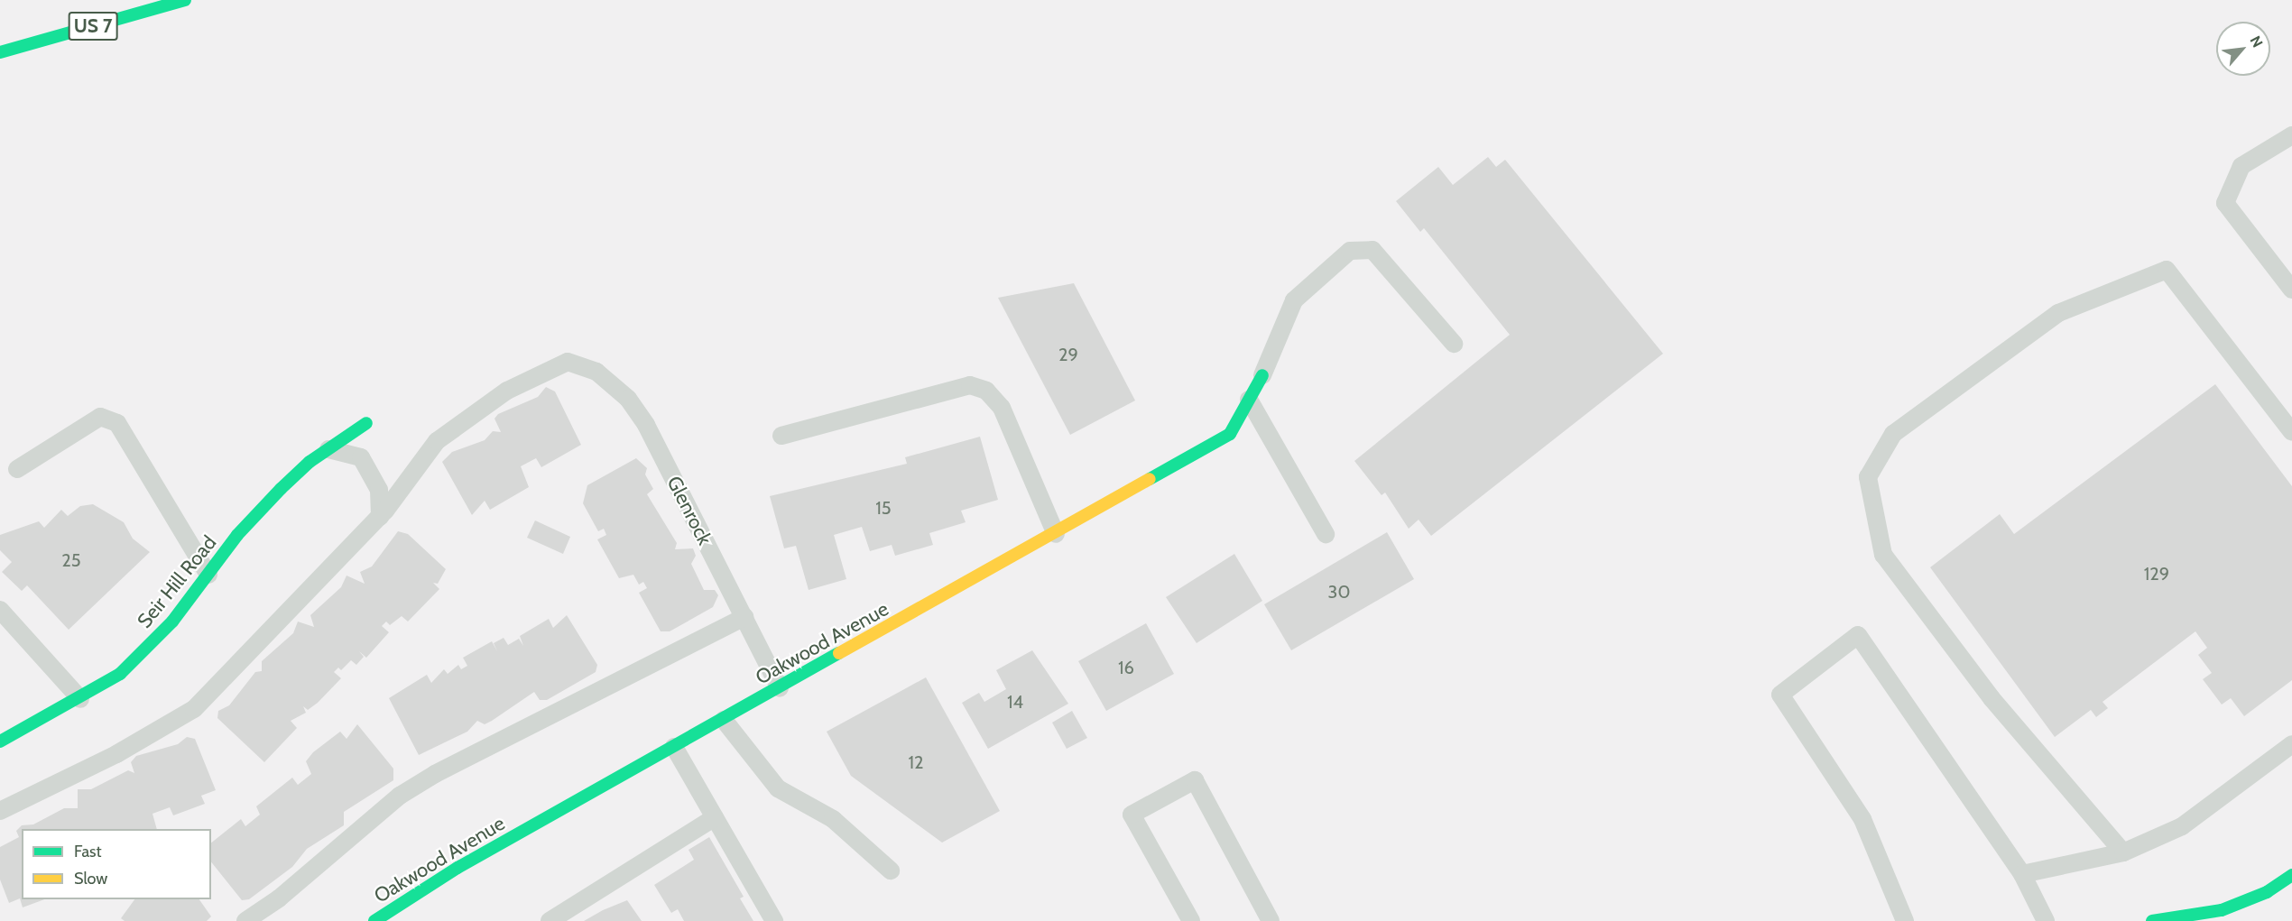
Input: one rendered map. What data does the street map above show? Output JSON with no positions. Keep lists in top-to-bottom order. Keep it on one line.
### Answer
{"streets":{"main road":["US 7","Seir Hill Road","Oakwood Avenue"],"lane":["Glenrock"]},"crossings":[["Glenrock","Oakwood Avenue"]],"house_numbers":["29","15","25","129","30","16","14","12"],"legend":["Fast","Slow"],"north":"top right"}
